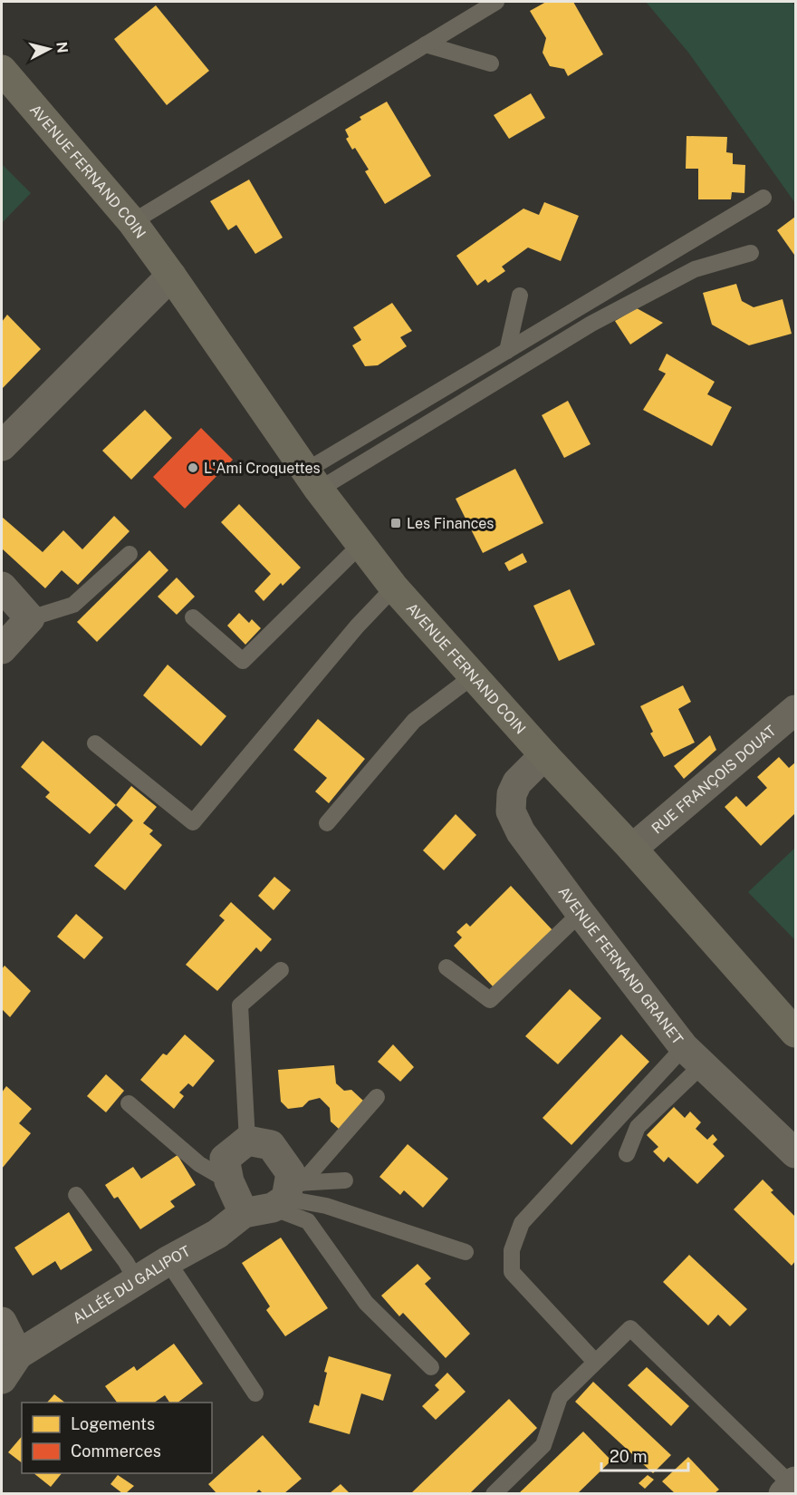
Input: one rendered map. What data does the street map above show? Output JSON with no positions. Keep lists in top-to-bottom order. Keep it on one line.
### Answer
{"streets":{"main road":["AVENUE FERNAND COIN"],"street":["RUE FRANÇOIS DOUAT","AVENUE FERNAND GRANET","ALLÉE DU GALIPOT"]},"crossings":[["AVENUE FERNAND COIN","RUE FRANÇOIS DOUAT"],["AVENUE FERNAND COIN","AVENUE FERNAND GRANET"]],"places":{"other":["L'Ami Croquettes"],"transit":["Les Finances"]},"legend":["Logements","Commerces"],"scale_bar":"20 m","north":"right"}
